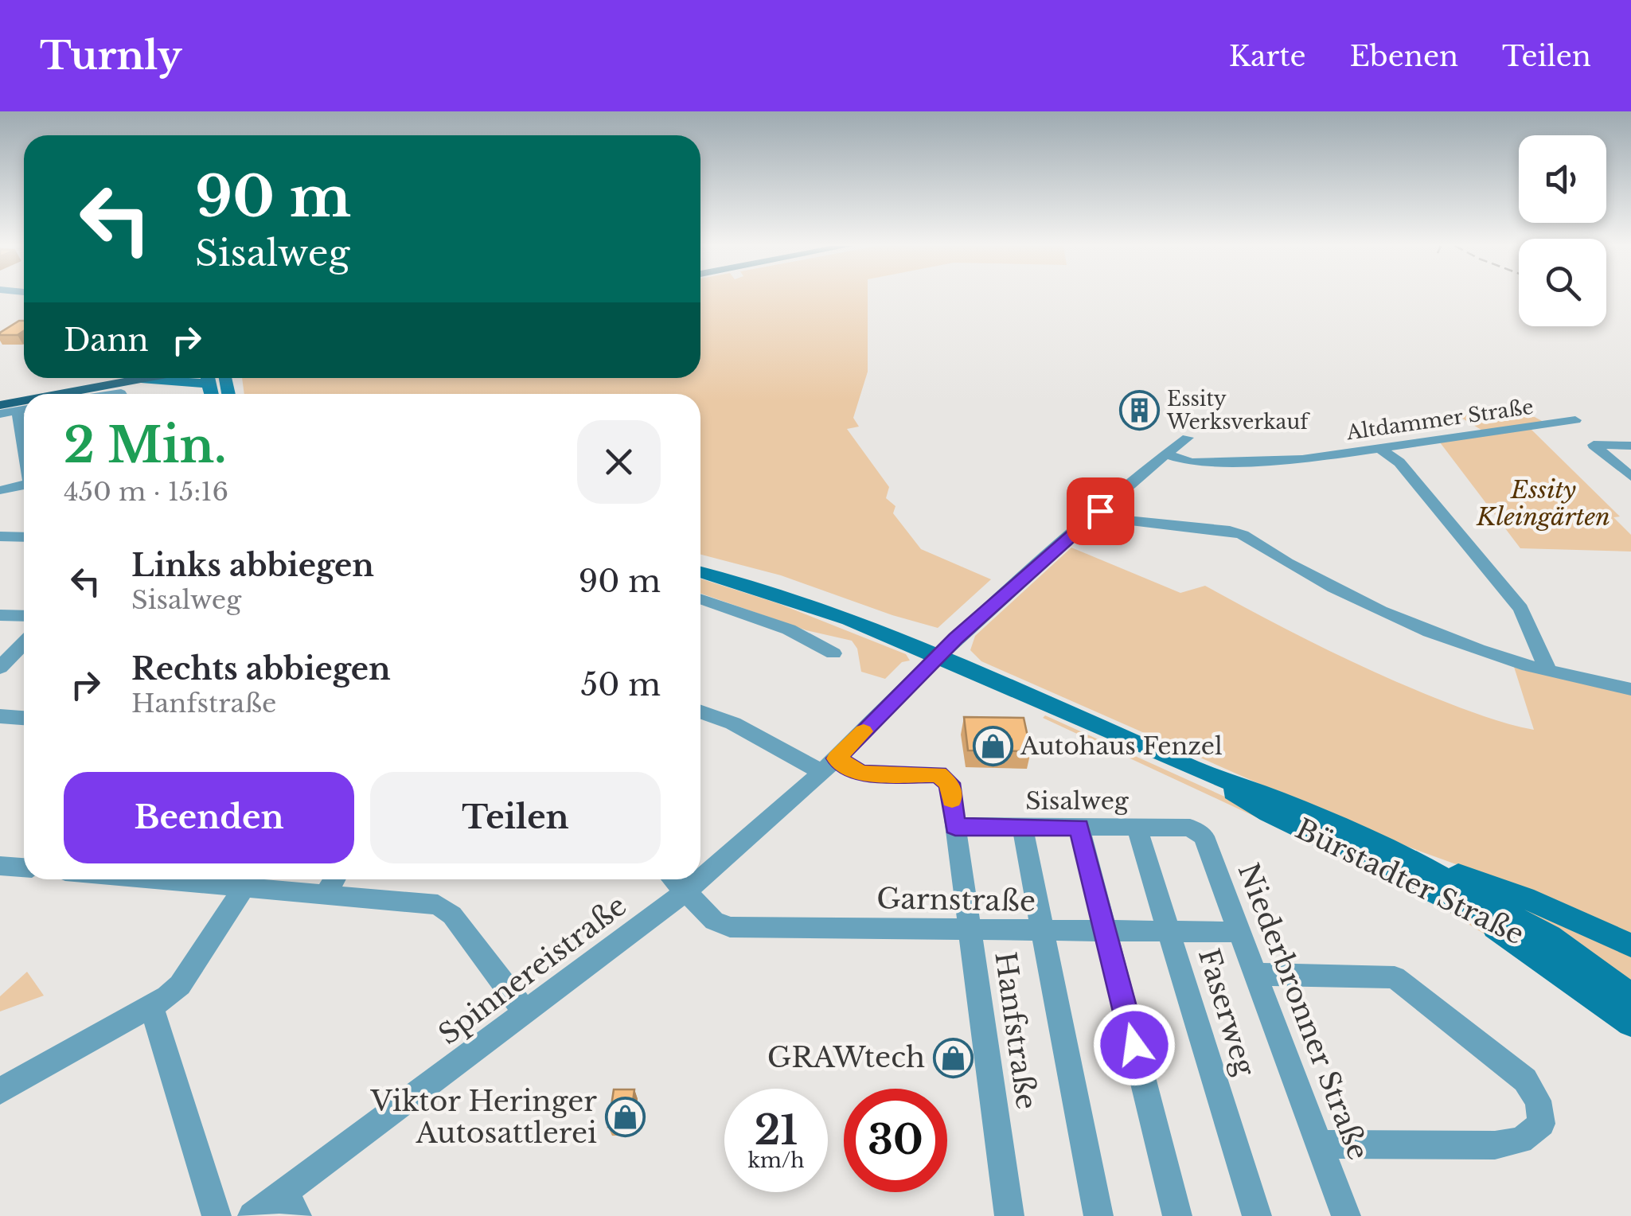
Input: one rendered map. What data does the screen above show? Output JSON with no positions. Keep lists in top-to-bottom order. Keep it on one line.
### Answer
{"streets":{"main road":["Bürstadter Straße"],"street":["Altdammer Straße","Sisalweg","Garnstraße","Spinnereistraße","Niederbronner Straße","Faserweg","Hanfstraße"]},"crossings":[["Altdammer Straße","Spinnereistraße"],["Sisalweg","Niederbronner Straße"],["Sisalweg","Faserweg"],["Sisalweg","Hanfstraße"],["Bürstadter Straße","Spinnereistraße"],["Garnstraße","Spinnereistraße"],["Garnstraße","Niederbronner Straße"],["Garnstraße","Faserweg"],["Garnstraße","Hanfstraße"],["Spinnereistraße","Hanfstraße"]],"parks":["Essity Kleingärten"],"places":{"building":["Essity Werksverkauf"],"shop":["Autohaus Fenzel","GRAWtech","Viktor Heringer Autosattlerei"]},"page":{"header":"Turnly","nav":["Karte","Ebenen","Teilen"],"turn":["90 m","Sisalweg"],"then":"Dann","heading":["2 Min.","450 m · 15:16"],"list":[{"name":"Links abbiegen","note":"Sisalweg","value":"90 m"},{"name":"Rechts abbiegen","note":"Hanfstraße","value":"50 m"}],"buttons":["Beenden","Teilen"],"speed":"21 km/h","limit":"30"}}
